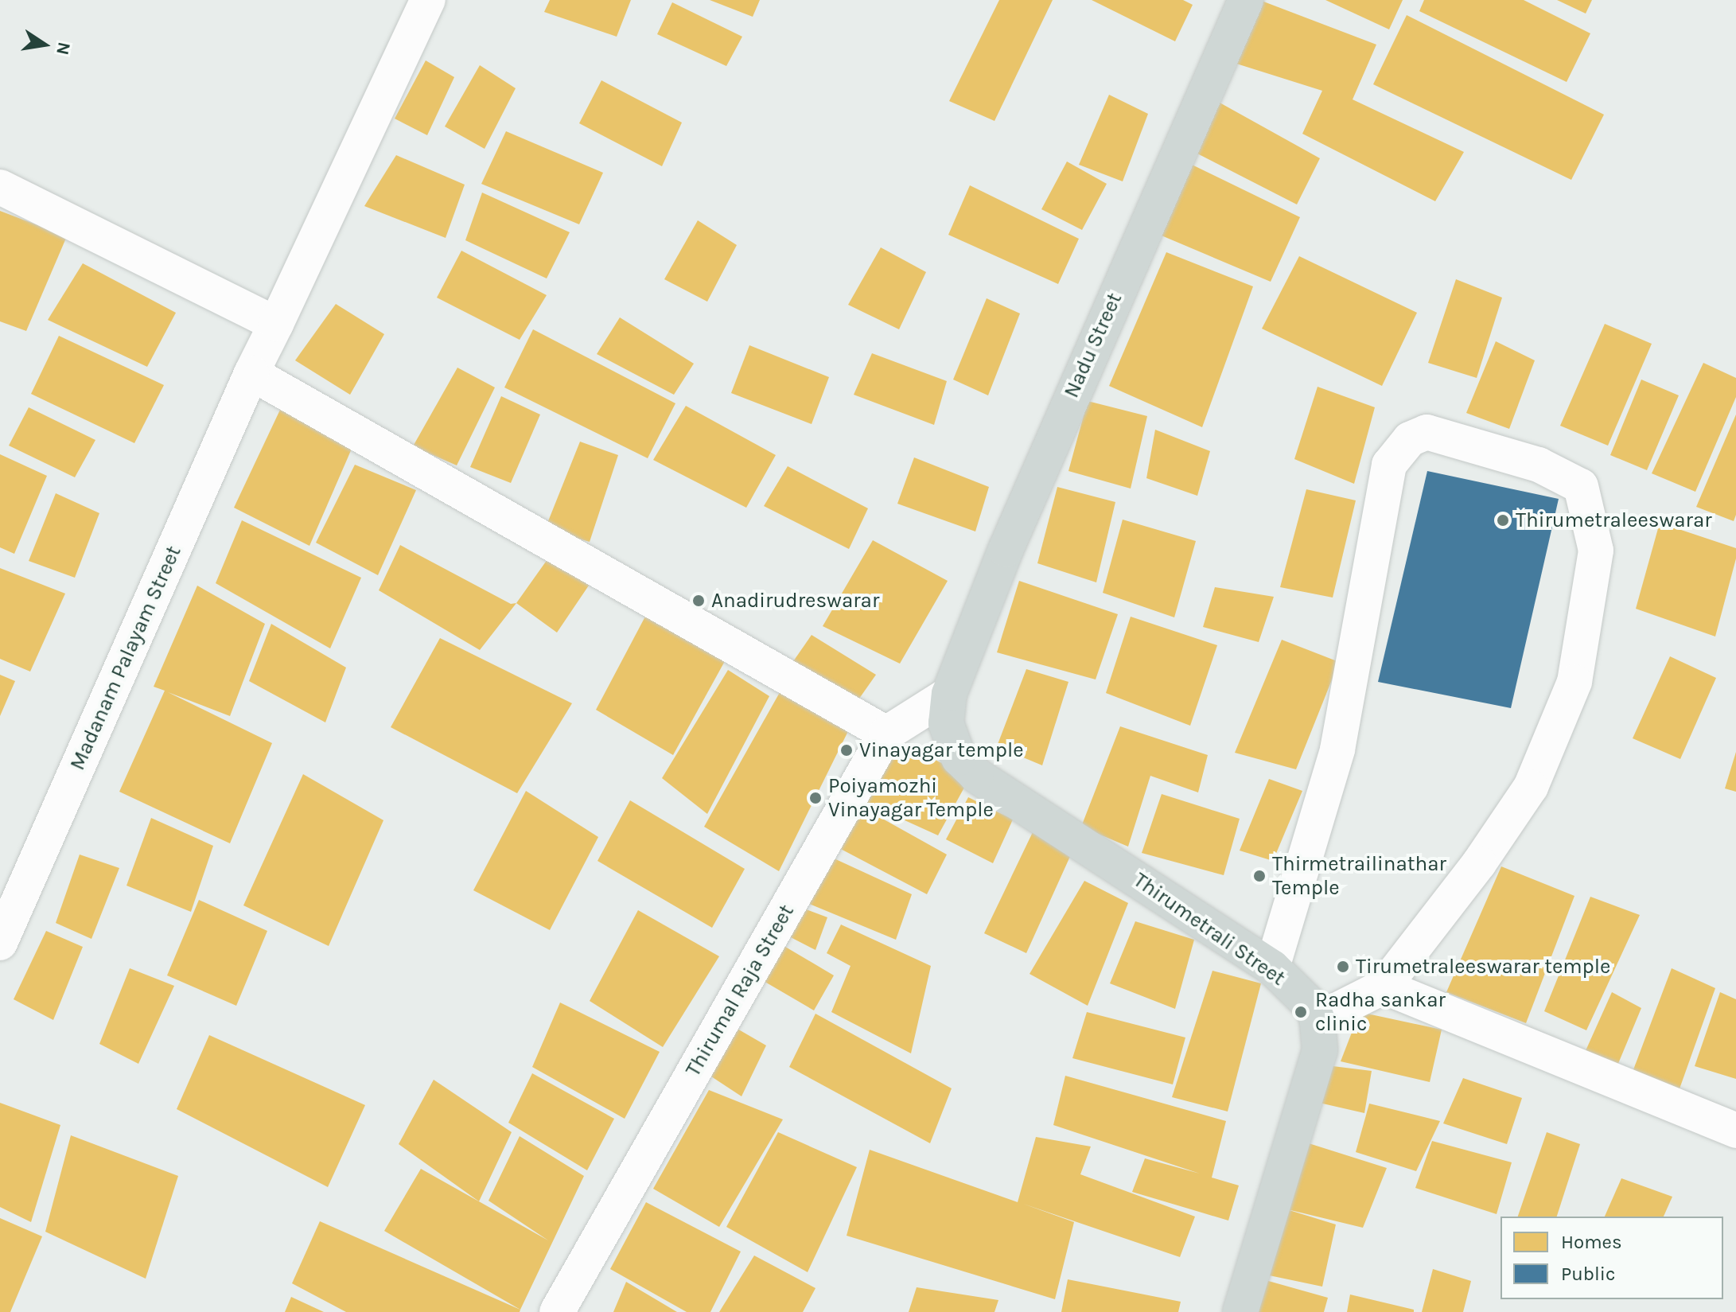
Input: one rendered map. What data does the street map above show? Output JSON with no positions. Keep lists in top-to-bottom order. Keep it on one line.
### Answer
{"streets":{"main road":["Nadu Street","Thirumetrali Street"],"street":["Madanam Palayam Street","Thirumal Raja Street"]},"crossings":[["Nadu Street","Thirumetrali Street"],["Nadu Street","Thirumal Raja Street"],["Thirumetrali Street","Thirumal Raja Street"]],"places":["Thirumetraleeswarar","Anadirudreswarar","Vinayagar temple","Poiyamozhi Vinayagar Temple","Thirmetrailinathar Temple","Tirumetraleeswarar temple","Radha sankar clinic"],"legend":["Homes","Public"],"north":"right"}
